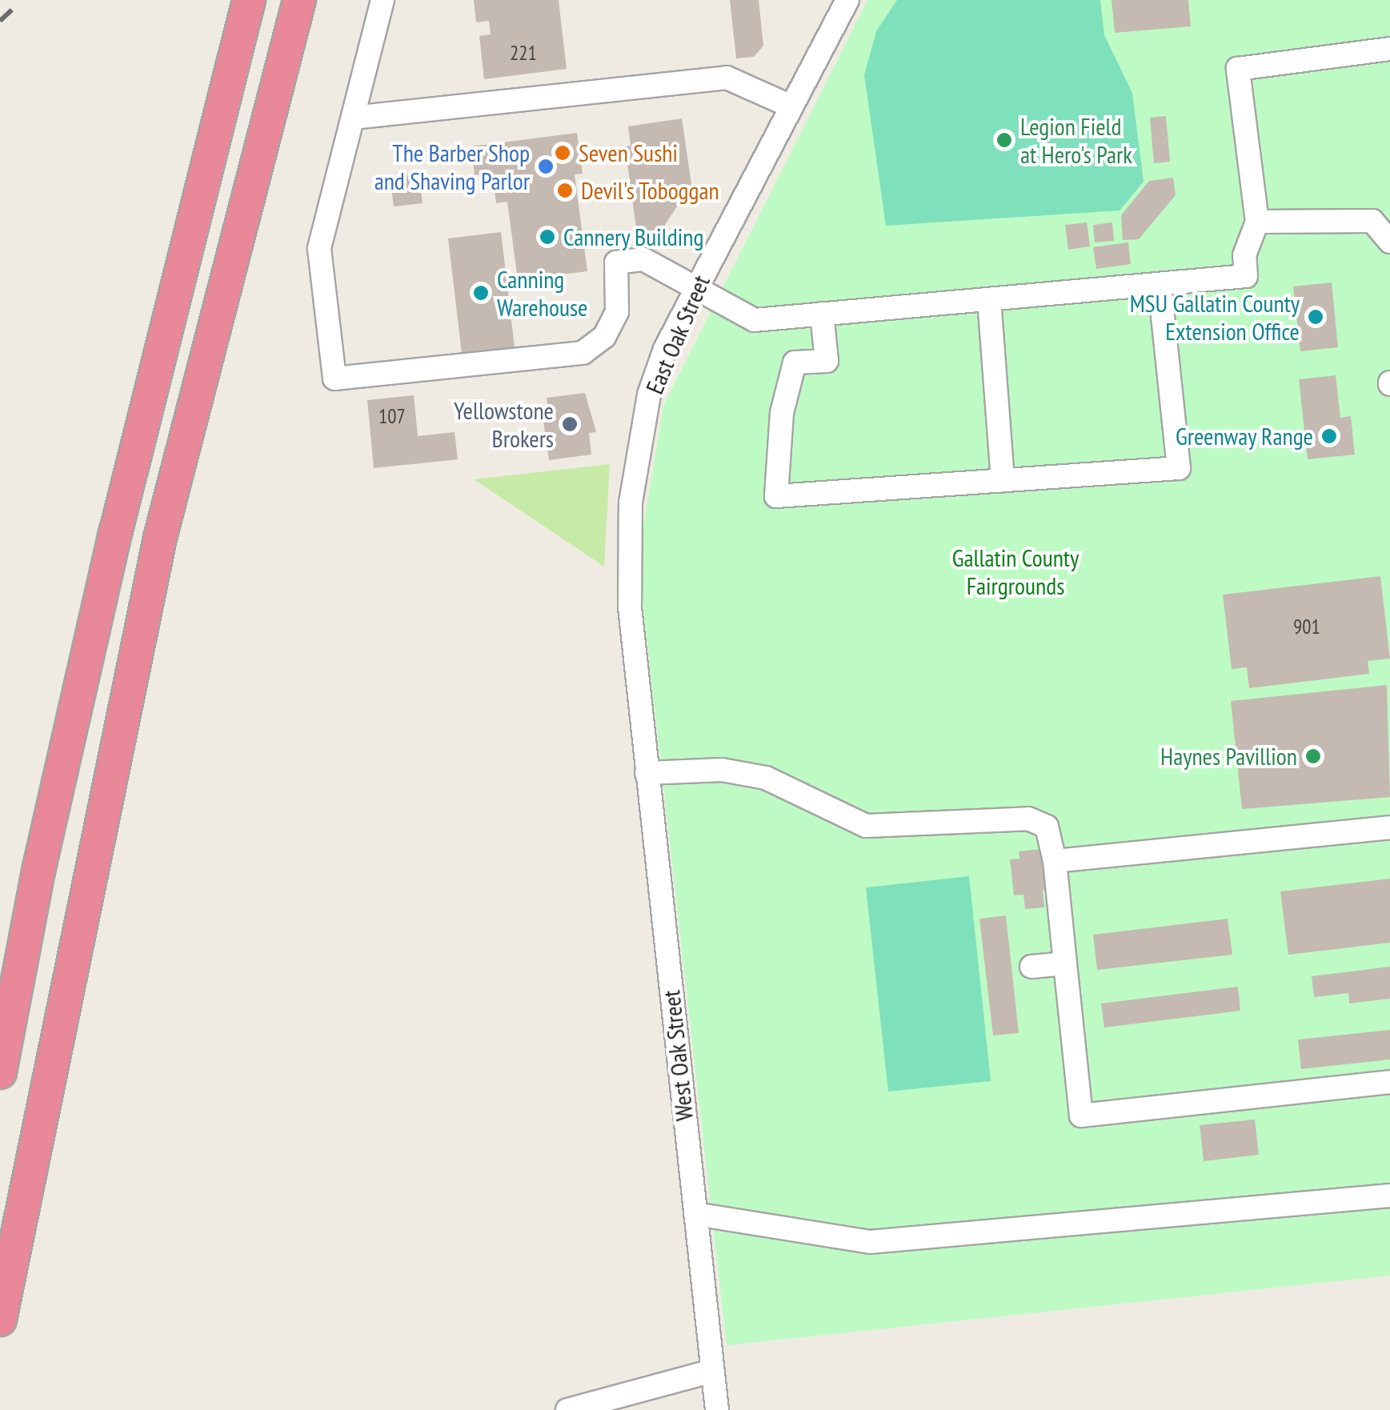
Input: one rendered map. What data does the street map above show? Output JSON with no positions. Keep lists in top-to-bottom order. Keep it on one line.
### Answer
{"streets":{"street":["East Oak Street","West Oak Street"]},"crossings":[["East Oak Street","West Oak Street"]],"parks":["Gallatin County Fairgrounds"],"places":["Legion Field at Hero's Park","Seven Sushi","The Barber Shop and Shaving Parlor","Devil's Toboggan","Cannery Building","Canning Warehouse","MSU Gallatin County Extension Office","Yellowstone Brokers","Greenway Range","Haynes Pavillion"],"house_numbers":["221","107","901"]}
